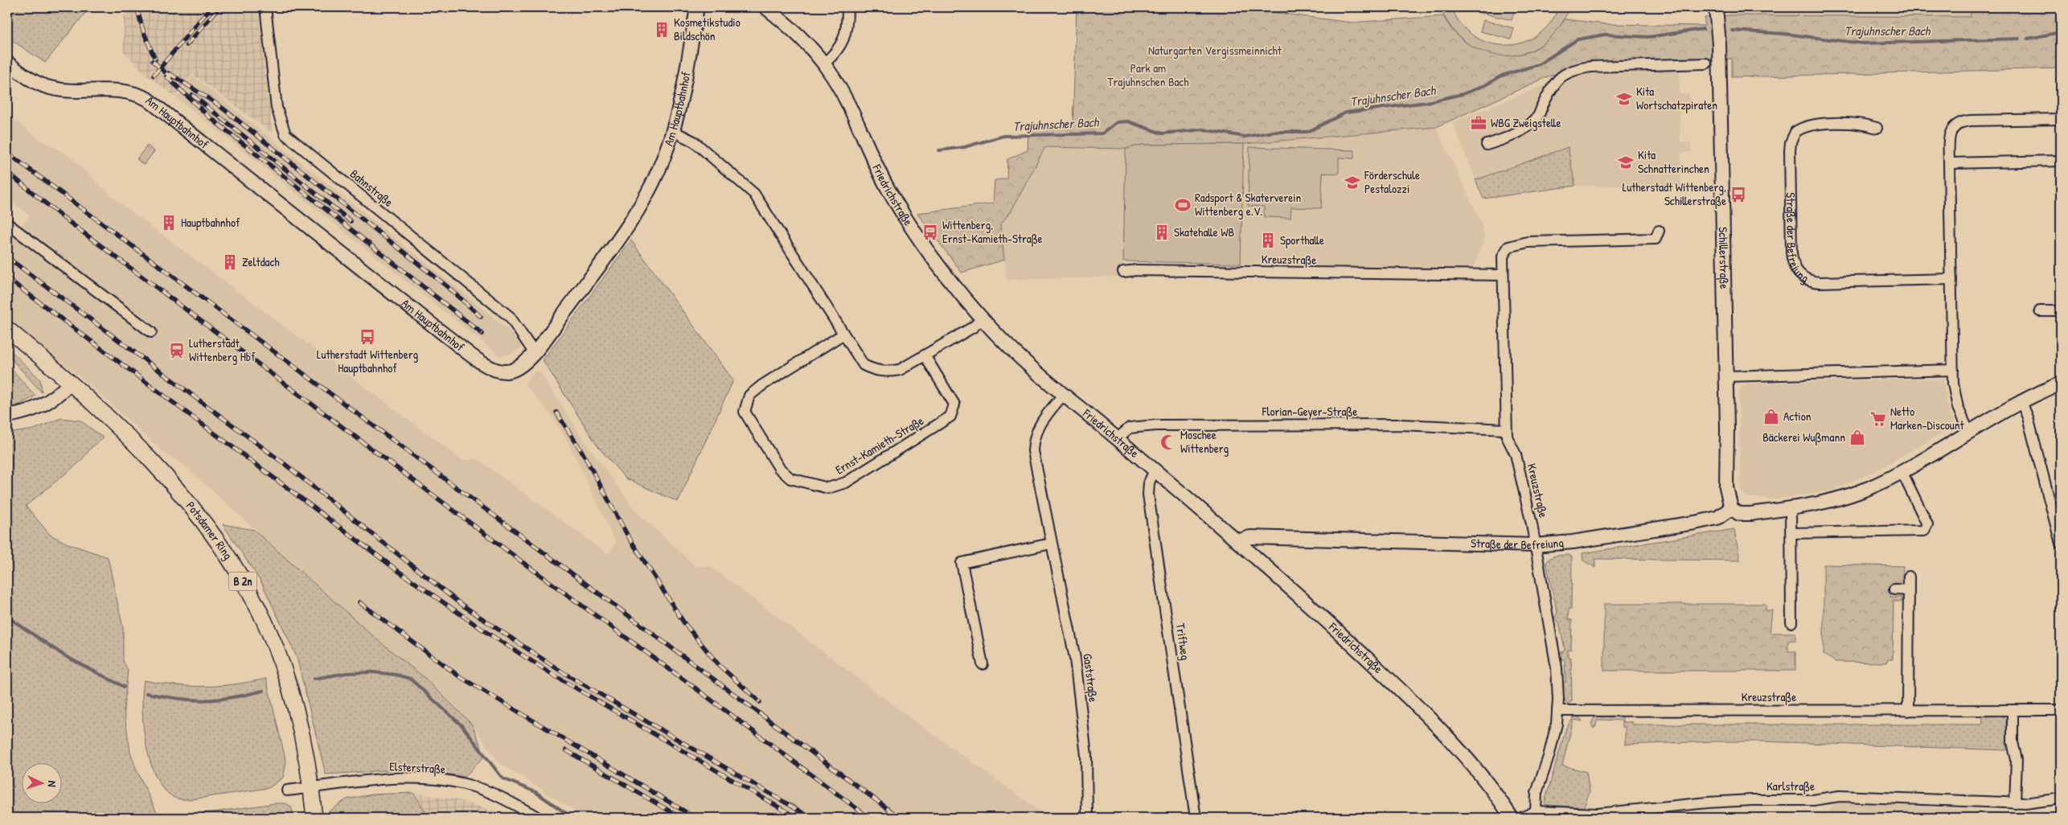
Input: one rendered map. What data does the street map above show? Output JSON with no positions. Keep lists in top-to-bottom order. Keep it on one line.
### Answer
{"streets":{"main road":["Potsdamer Ring","B 2n"],"street":["Am Hauptbahnhof","Bahnstraße","Friedrichstraße","Straße der Befreiung","Schillerstraße","Kreuzstraße","Florian-Geyer-Straße","Ernst-Kamieth-Straße","Triftweg","Gaststraße","Elsterstraße","Karlstraße"]},"crossings":[["Am Hauptbahnhof","Bahnstraße"],["Friedrichstraße","Straße der Befreiung"],["Friedrichstraße","Florian-Geyer-Straße"],["Friedrichstraße","Triftweg"],["Friedrichstraße","Gaststraße"],["Straße der Befreiung","Schillerstraße"],["Straße der Befreiung","Kreuzstraße"],["Kreuzstraße","Florian-Geyer-Straße"],["Kreuzstraße","Karlstraße"],["Potsdamer Ring","Elsterstraße"]],"water":["Trajuhnscher Bach"],"parks":["Naturgarten Vergissmeinnicht","Park am Trajuhnschen Bach"],"places":{"building":["Kosmetikstudio Bildschön","Hauptbahnhof","Skatehalle WB","Sporthalle","Zeltdach"],"school or university":["Kita Wortschatzpiraten","Kita Schnatterinchen","Förderschule Pestalozzi"],"office":["WBG Zweigstelle"],"bus stop":["Lutherstadt Wittenberg, Schillerstraße","Wittenberg, Ernst-Kamieth-Straße","Lutherstadt Wittenberg Hauptbahnhof"],"sports":["Radsport & Skaterverein Wittenberg e.V."],"station":["Lutherstadt Wittenberg Hbf"],"shop":["Action","Bäckerei Wußmann"],"supermarket":["Netto Marken-Discount"],"mosque":["Moschee Wittenberg"]},"north":"right"}
